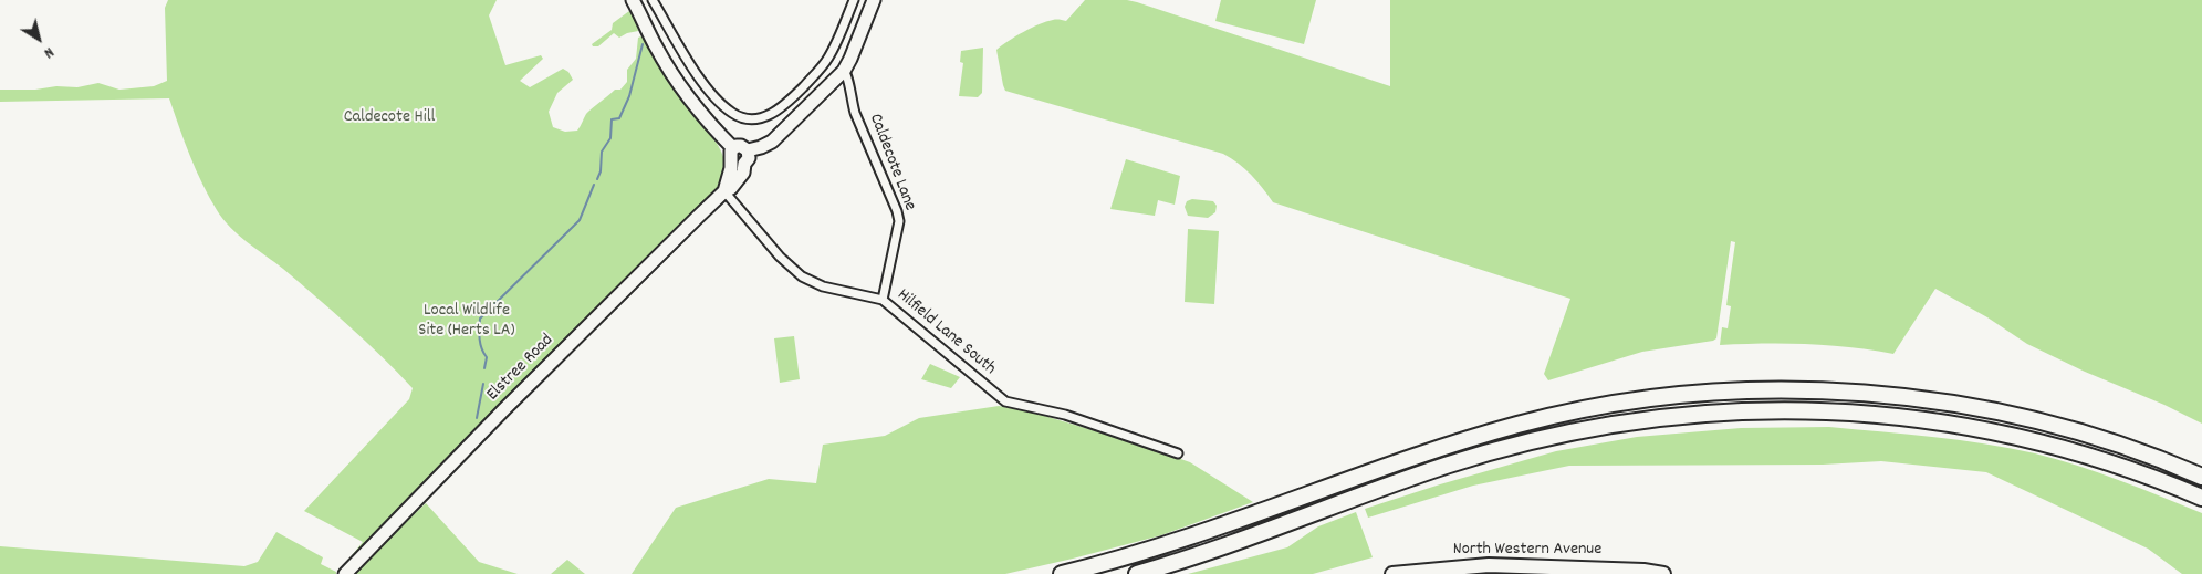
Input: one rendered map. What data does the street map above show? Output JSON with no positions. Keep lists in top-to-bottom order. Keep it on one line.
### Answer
{"streets":{"highway":["North Western Avenue"],"main road":["Elstree Road"],"street":["Caldecote Lane","Hilfield Lane South"]},"crossings":[["Caldecote Lane","Hilfield Lane South"],["Hilfield Lane South","Elstree Road"]],"parks":["Caldecote Hill","Local Wildlife Site (Herts LA)"],"north":"bottom right"}
